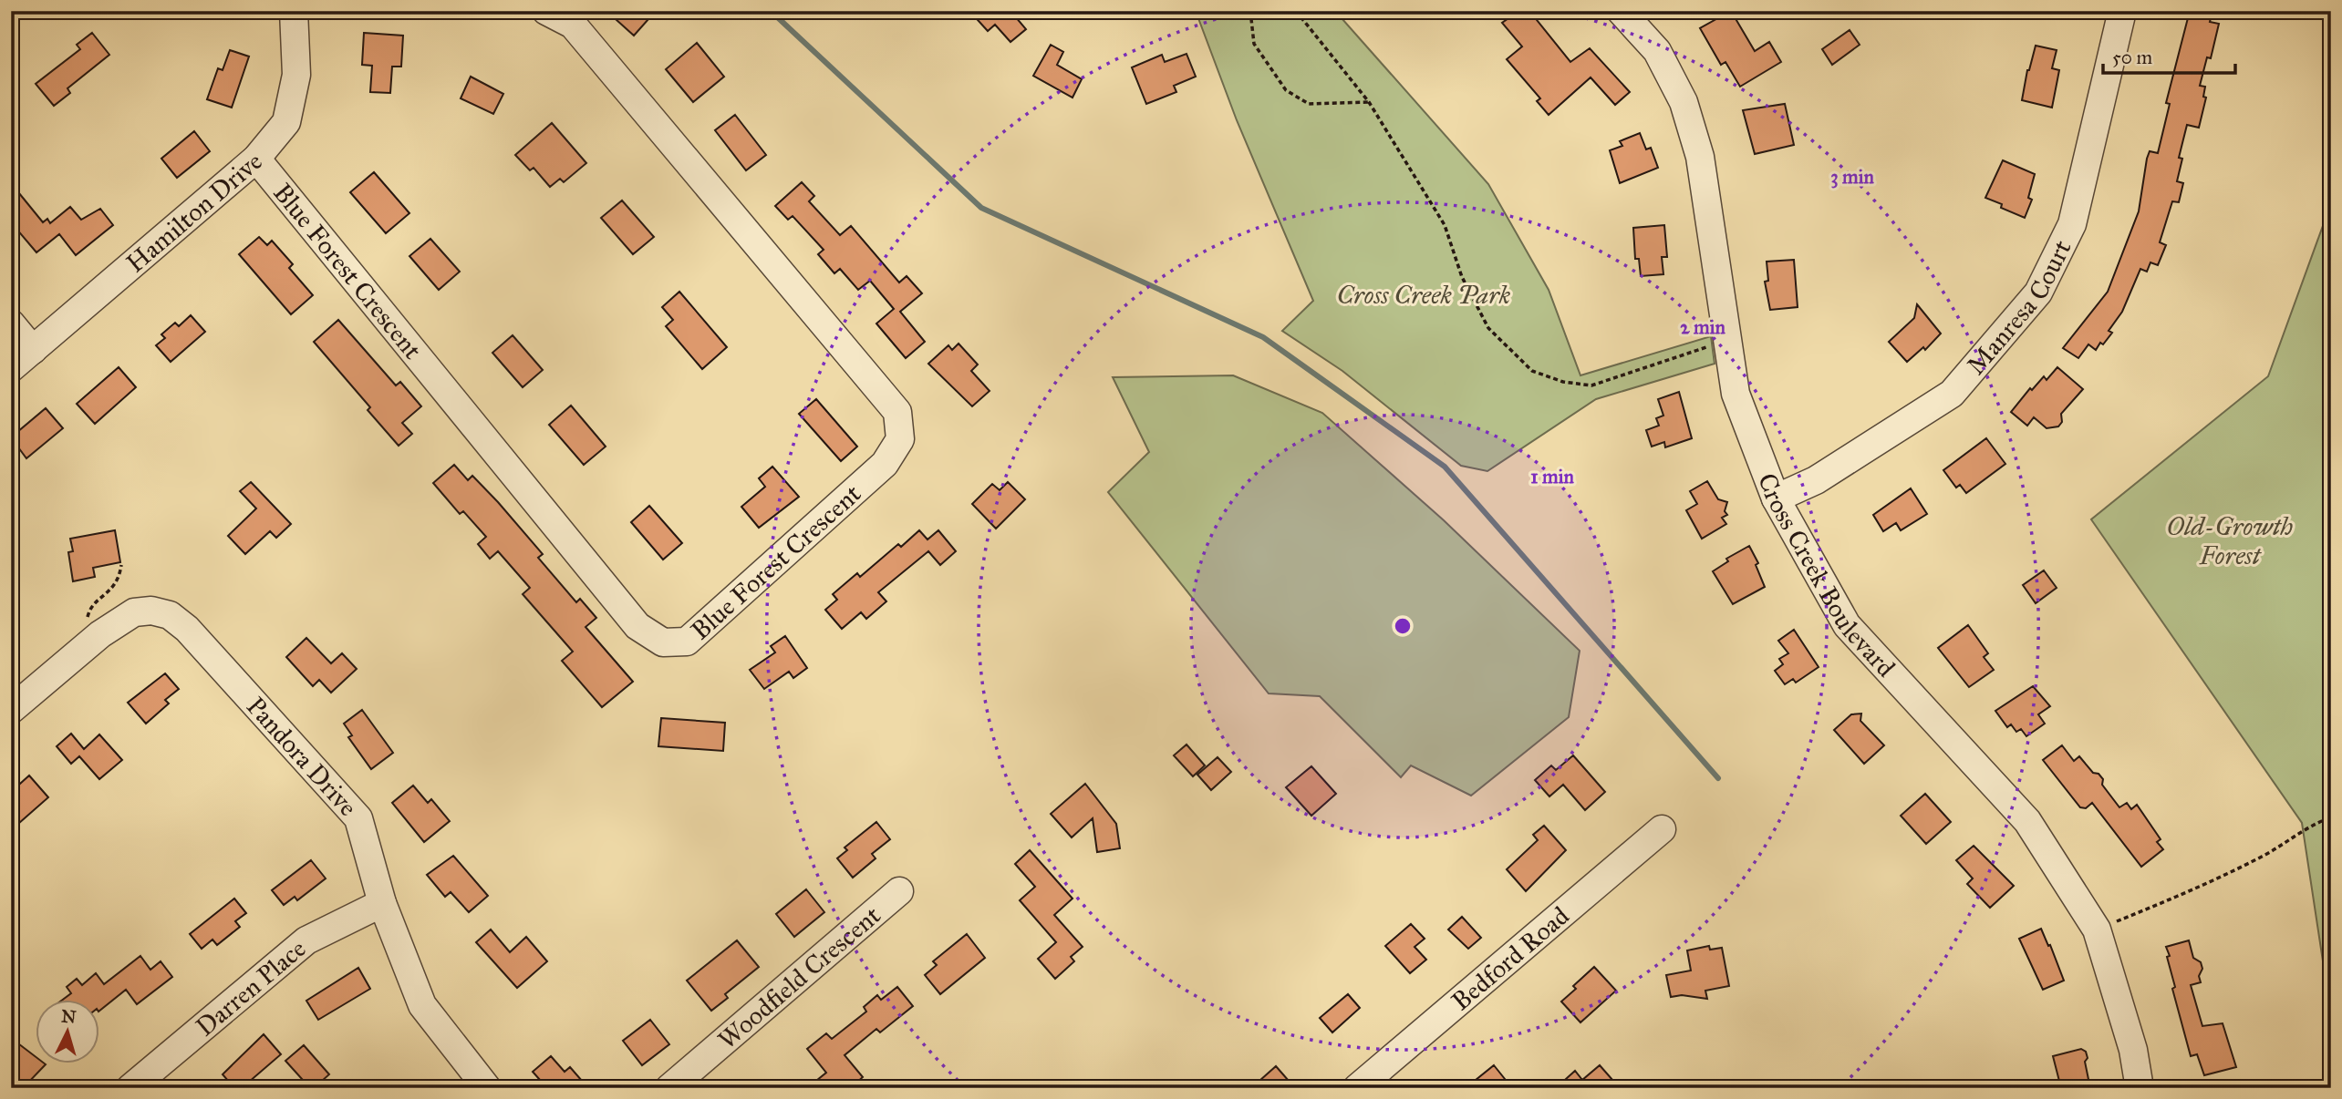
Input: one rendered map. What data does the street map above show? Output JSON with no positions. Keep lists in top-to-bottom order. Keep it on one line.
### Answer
{"streets":{"street":["Hamilton Drive","Blue Forest Crescent","Manresa Court","Cross Creek Boulevard","Pandora Drive","Bedford Road","Woodfield Crescent","Darren Place"]},"crossings":[["Hamilton Drive","Blue Forest Crescent"],["Manresa Court","Cross Creek Boulevard"],["Pandora Drive","Darren Place"]],"parks":["Cross Creek Park","Old-Growth Forest"],"scale_bar":"50 m","north":"top","rings":["3 min","2 min","1 min"]}
